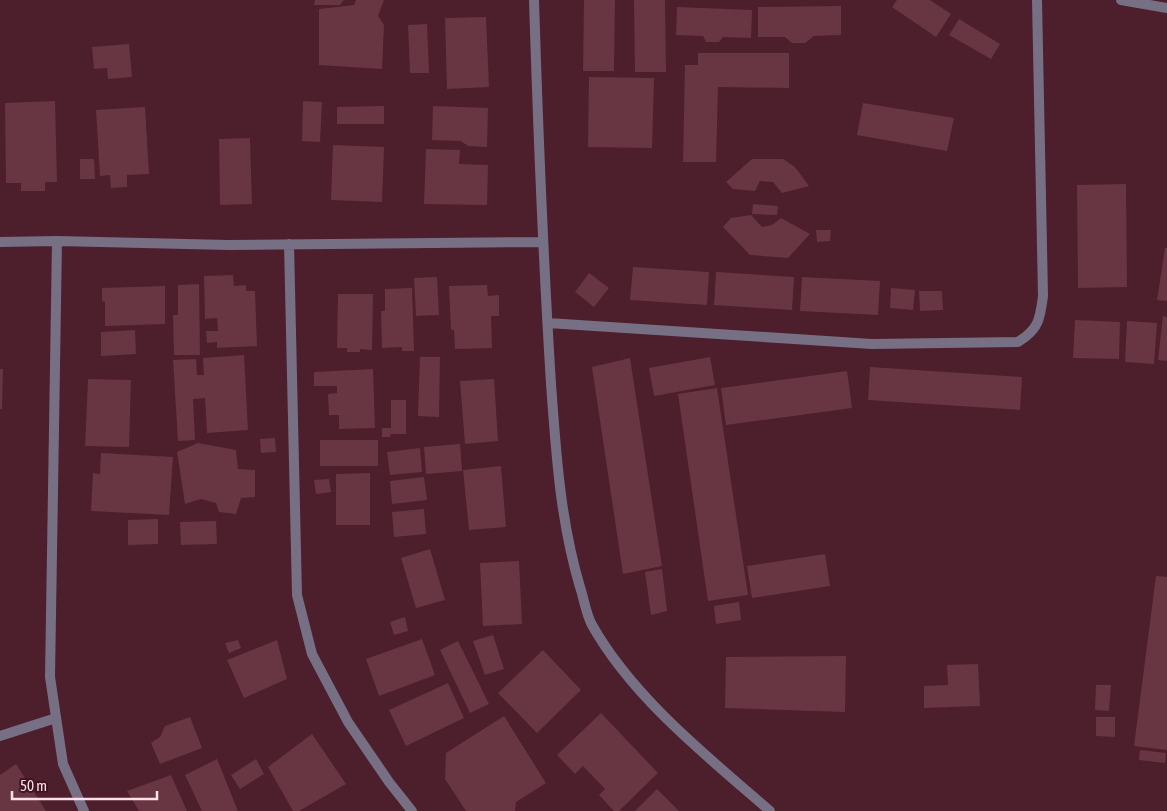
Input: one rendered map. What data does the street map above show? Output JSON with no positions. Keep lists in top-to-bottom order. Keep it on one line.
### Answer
{"scale_bar":"50 m"}
